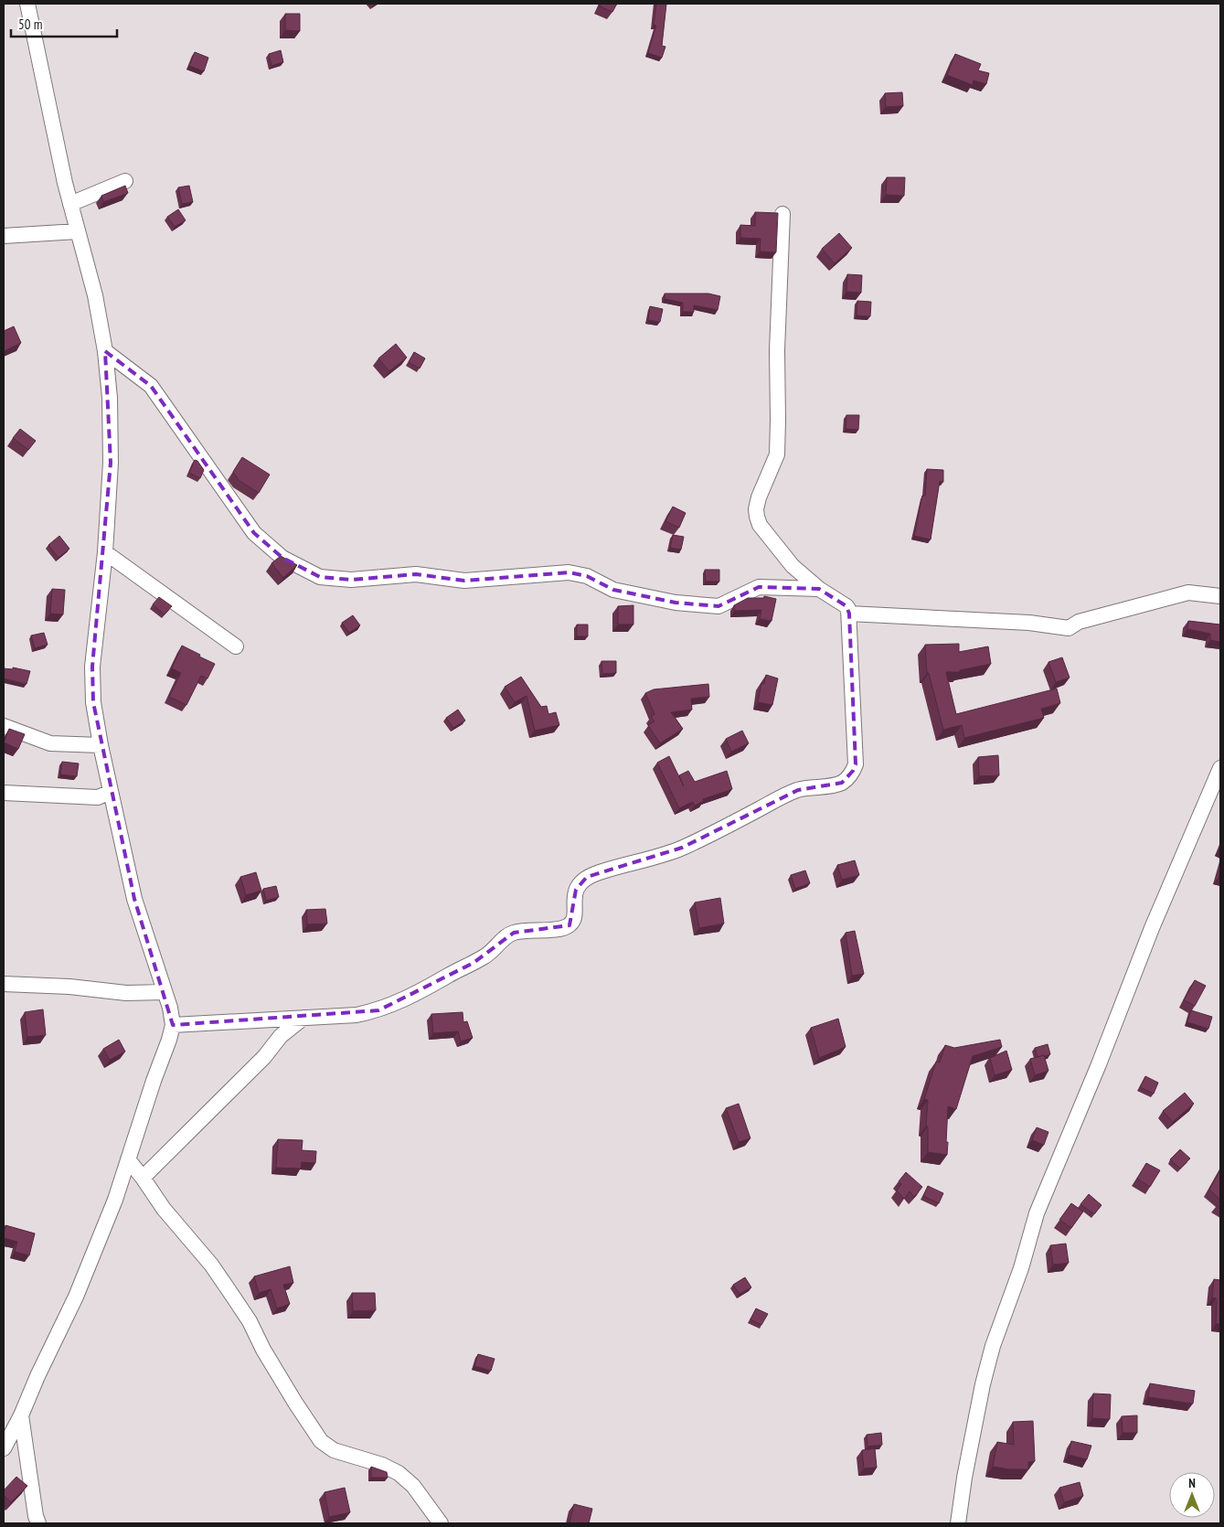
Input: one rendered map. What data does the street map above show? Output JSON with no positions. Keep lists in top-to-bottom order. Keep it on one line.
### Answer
{"scale_bar":"50 m","north":"top"}
